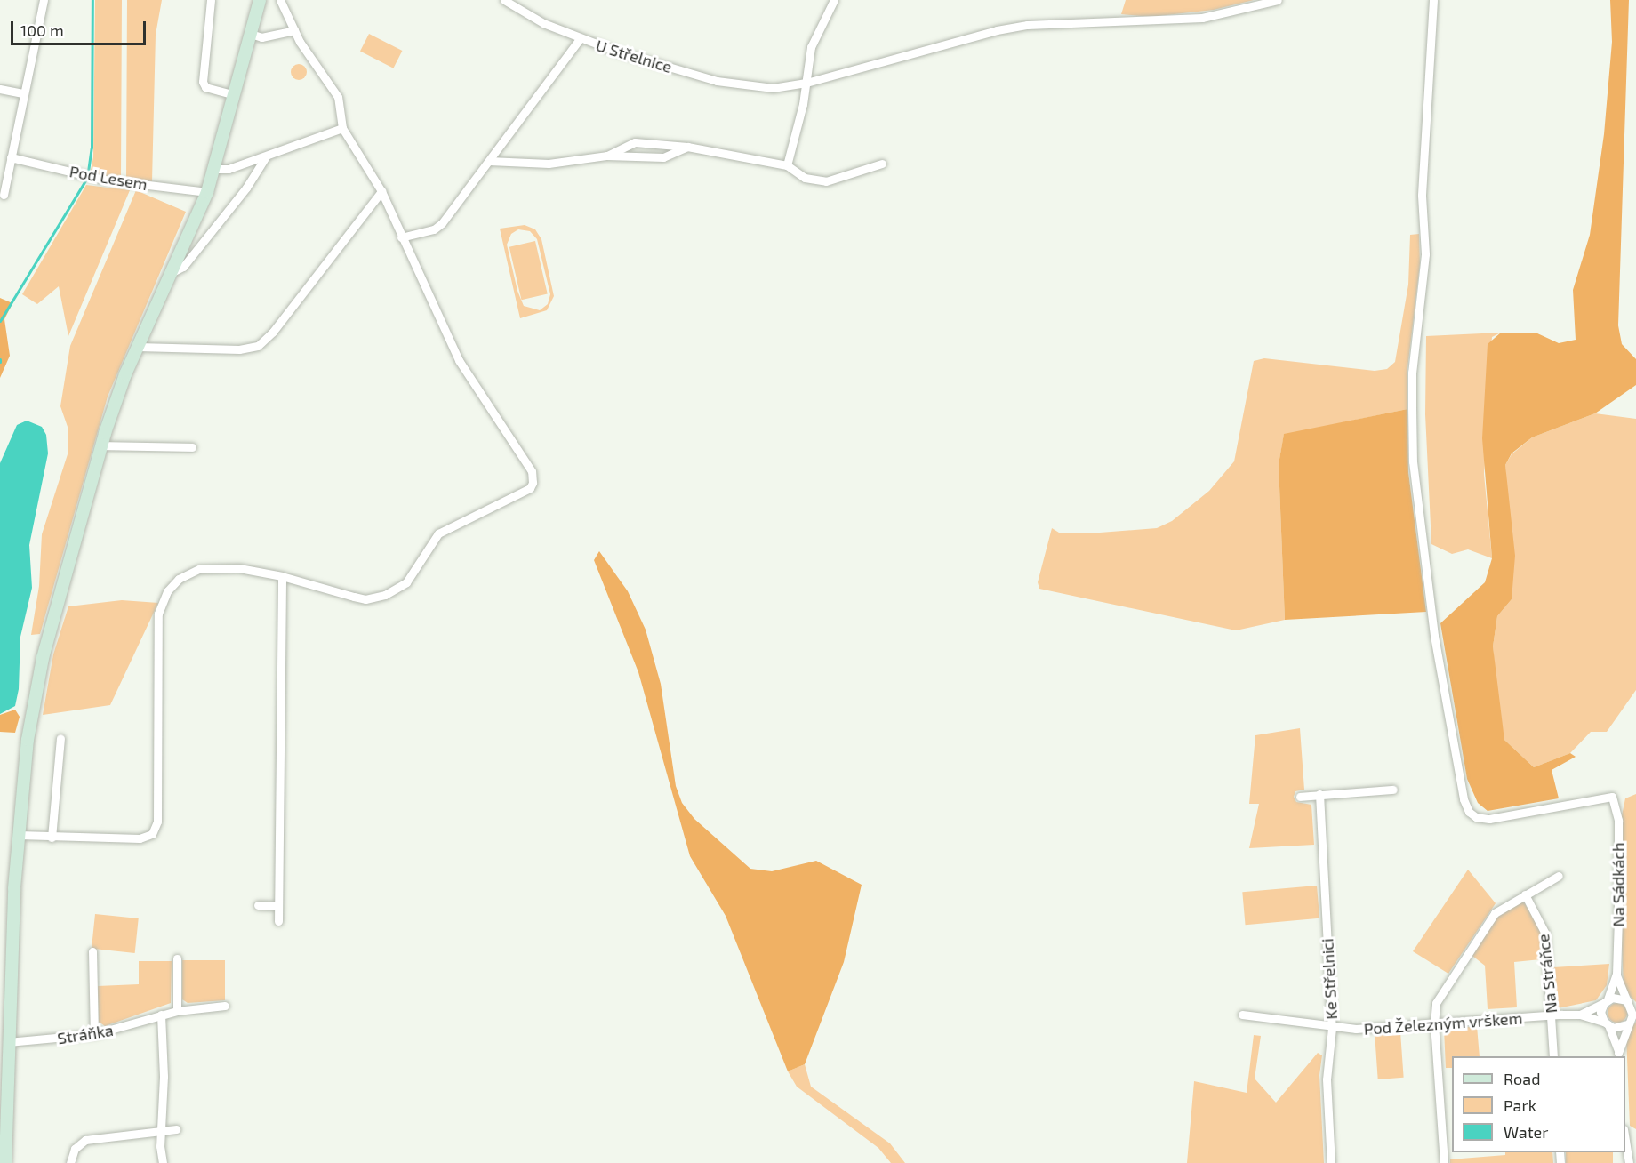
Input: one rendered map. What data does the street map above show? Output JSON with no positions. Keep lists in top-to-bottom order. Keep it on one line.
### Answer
{"streets":{"street":["U Střelnice","Pod Lesem","Na Sádkách","Na Stráňce","Ke Střelnici","Pod Železným vrškem","Stráňka"]},"crossings":[["Na Sádkách","Pod Železným vrškem"],["Na Stráňce","Pod Železným vrškem"],["Ke Střelnici","Pod Železným vrškem"]],"legend":["Road","Park","Water"],"scale_bar":"100 m"}
